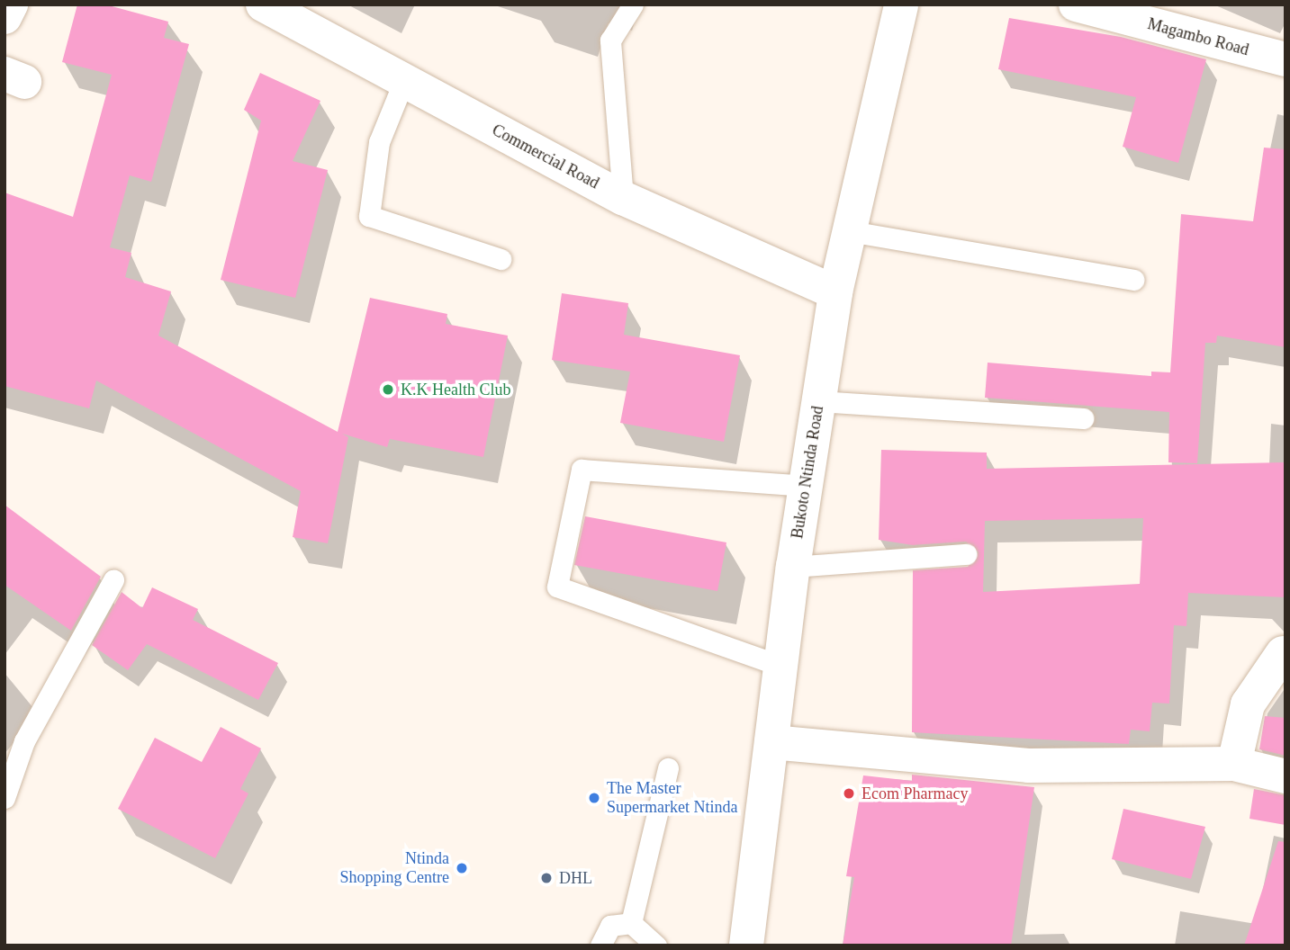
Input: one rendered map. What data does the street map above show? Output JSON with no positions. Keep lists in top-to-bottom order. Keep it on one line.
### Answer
{"streets":{"street":["Magambo Road","Commercial Road","Bukoto Ntinda Road"]},"crossings":[["Commercial Road","Bukoto Ntinda Road"]],"places":["K.K Health Club","Ecom Pharmacy","The Master Supermarket Ntinda","Ntinda Shopping Centre","DHL"]}
